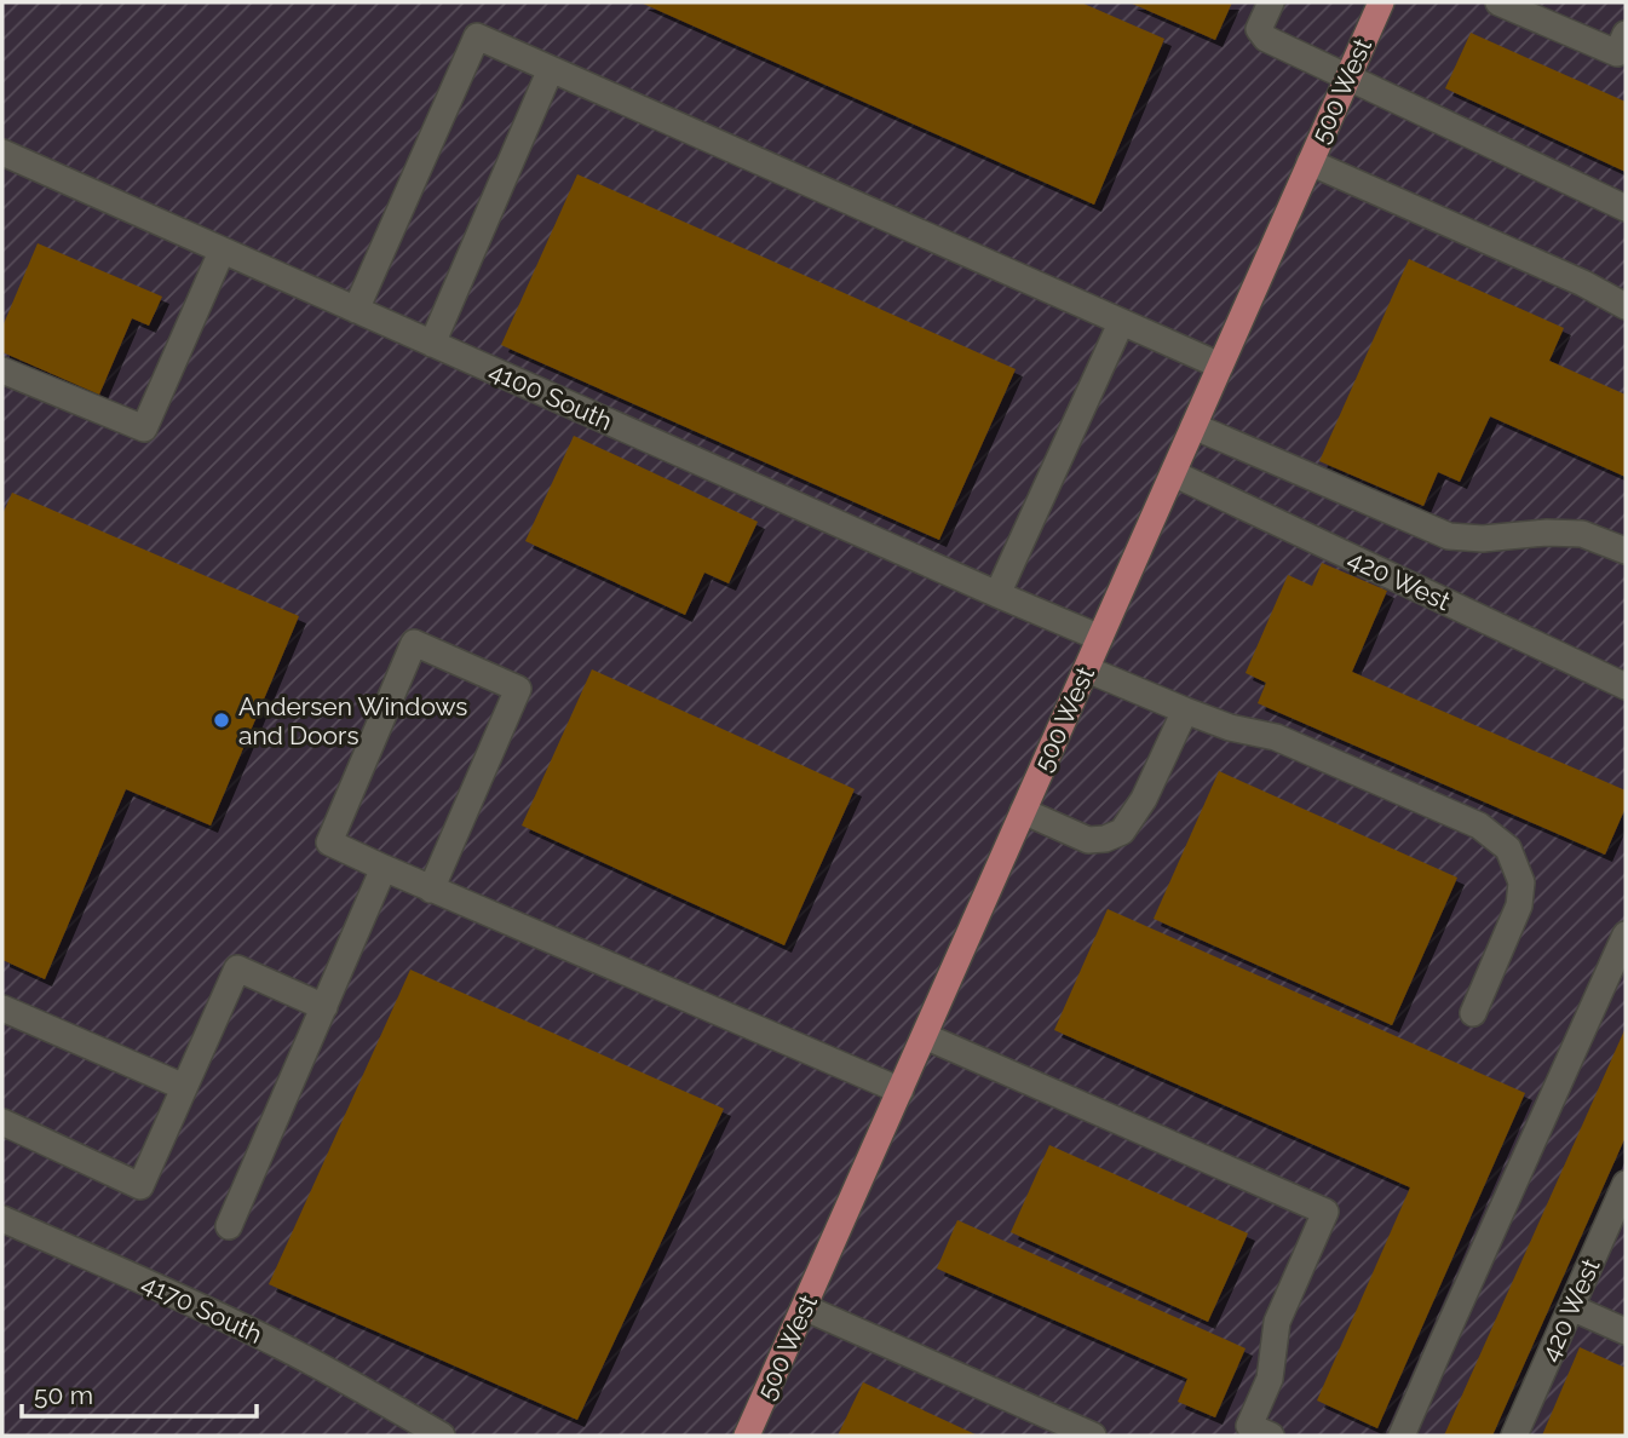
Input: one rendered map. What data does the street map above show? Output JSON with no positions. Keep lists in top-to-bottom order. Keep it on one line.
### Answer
{"streets":{"main road":["500 West"],"street":["4100 South","420 West","4170 South"]},"crossings":[["500 West","4100 South"],["500 West","420 West"]],"places":["Andersen Windows and Doors"],"scale_bar":"50 m"}
